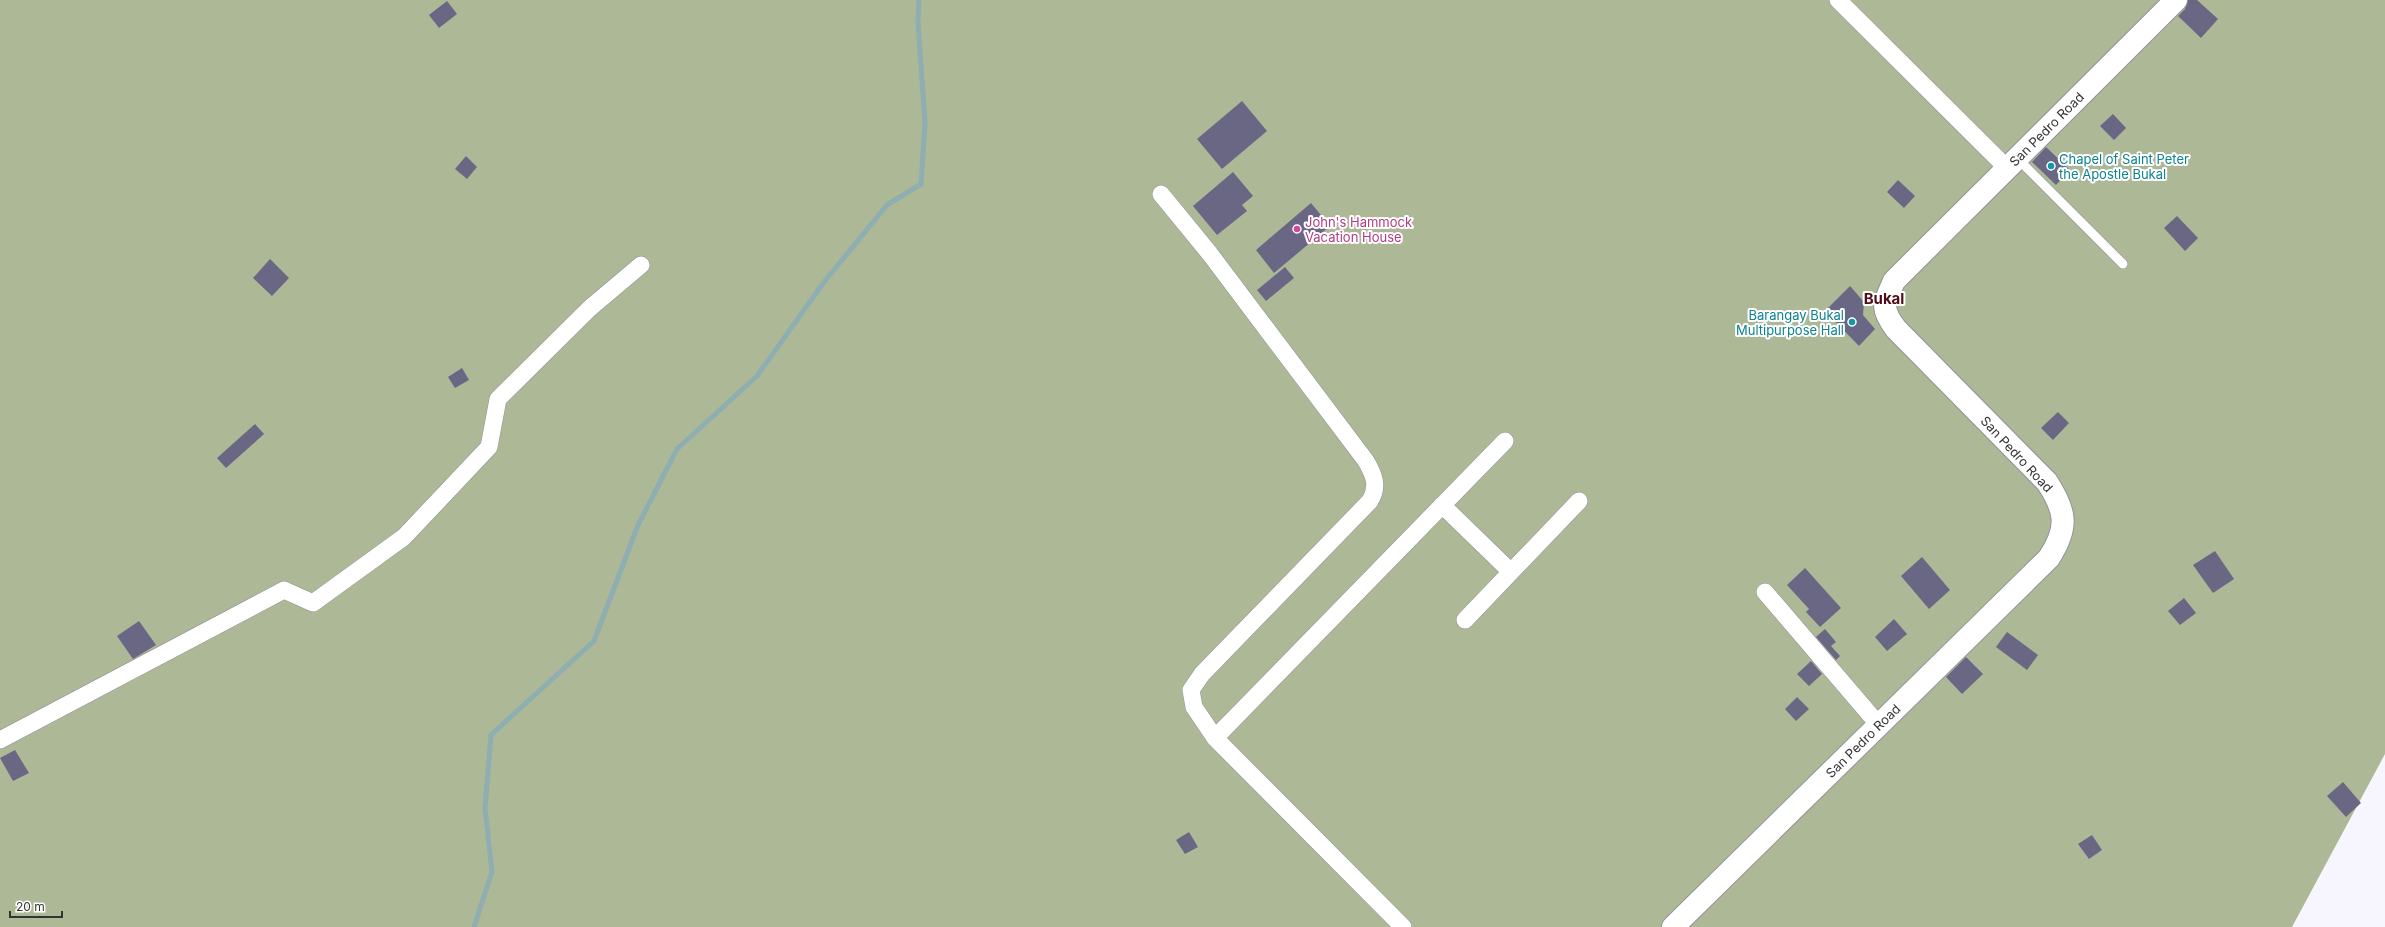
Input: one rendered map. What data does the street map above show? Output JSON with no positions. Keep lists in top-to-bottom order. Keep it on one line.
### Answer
{"streets":{"street":["San Pedro Road"]},"districts":["Bukal"],"places":["Chapel of Saint Peter the Apostle Bukal","John's Hammock Vacation House","Barangay Bukal Multipurpose Hall"],"scale_bar":"20 m"}
